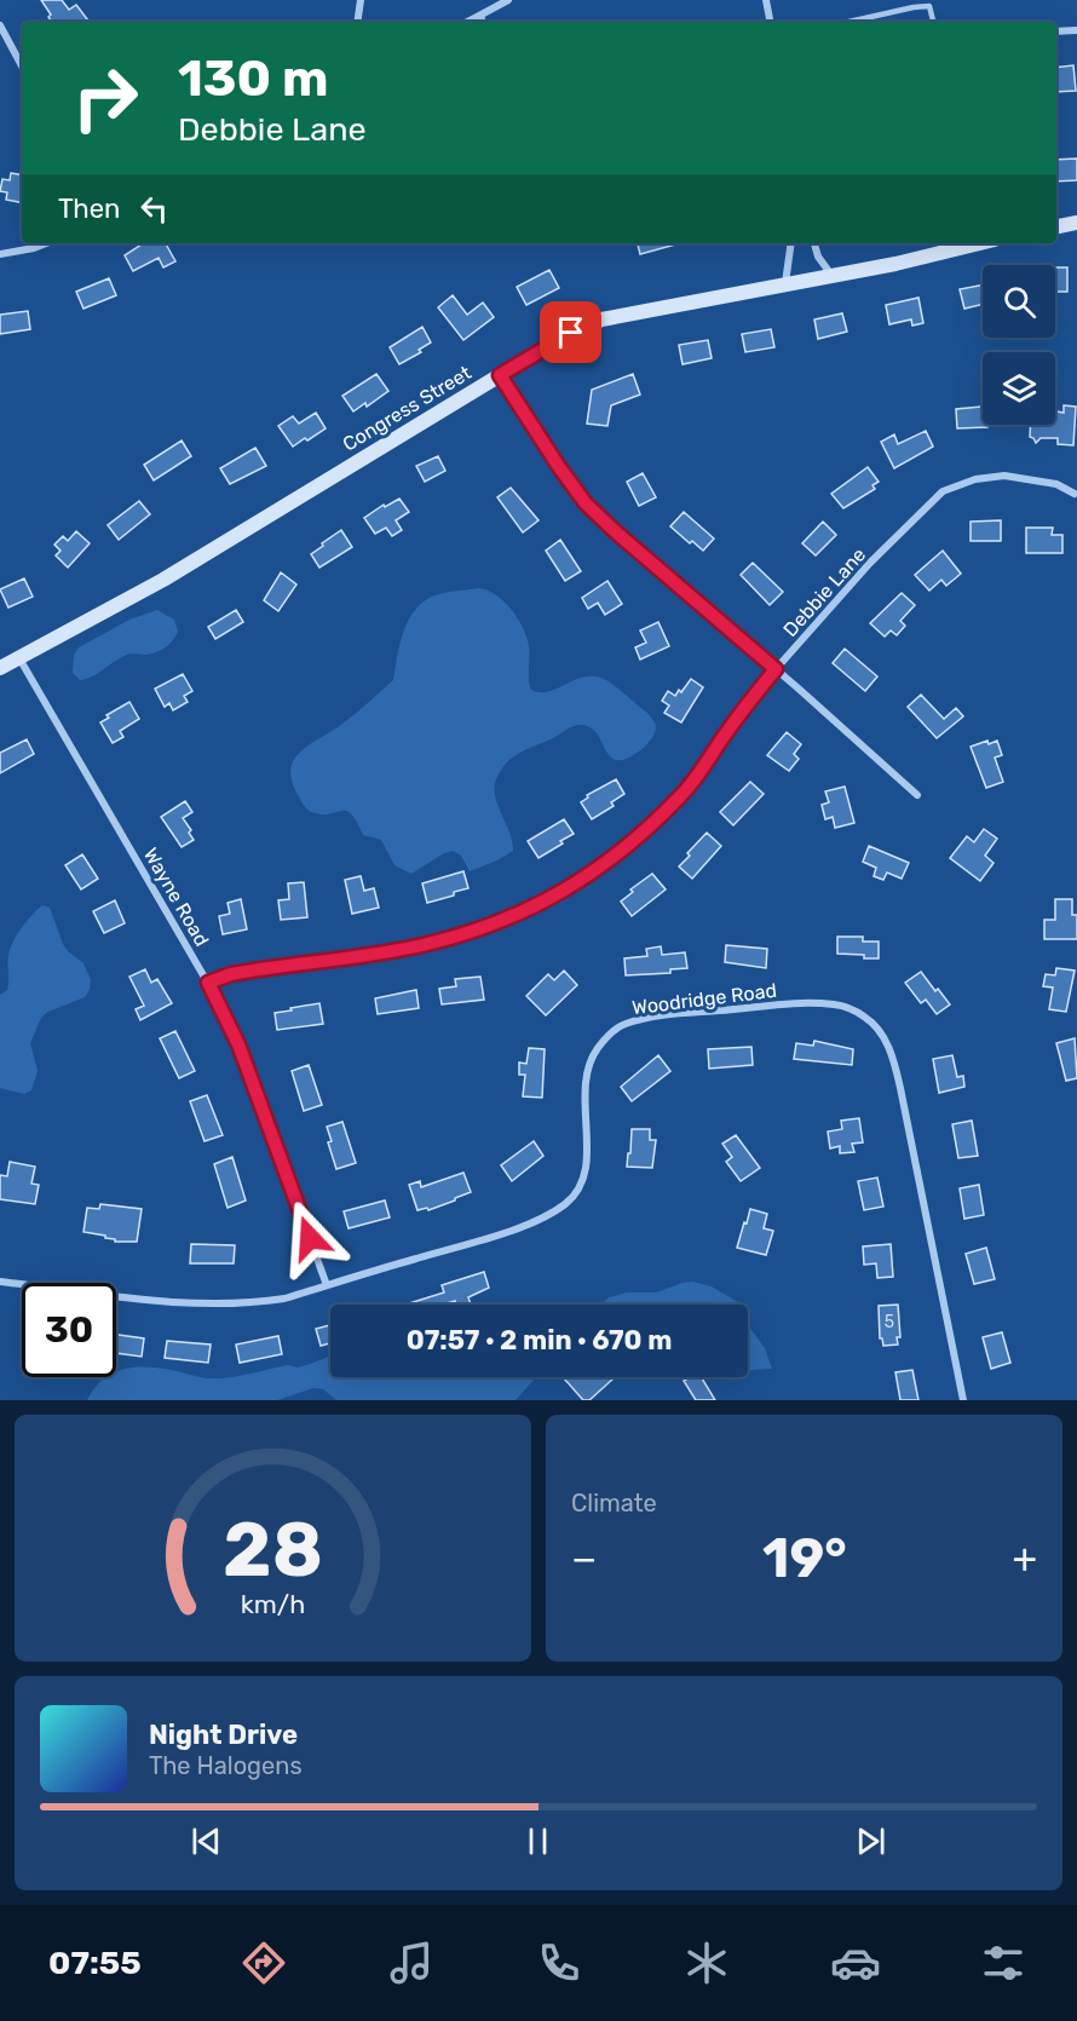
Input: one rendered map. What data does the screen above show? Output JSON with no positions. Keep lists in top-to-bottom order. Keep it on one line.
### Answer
{"streets":{"main road":["Congress Street"],"street":["Debbie Lane","Wayne Road","Woodridge Road"]},"crossings":[["Congress Street","Wayne Road"],["Debbie Lane","Wayne Road"],["Wayne Road","Woodridge Road"]],"house_numbers":["5"],"page":{"turn":["130 m","Debbie Lane"],"then":"Then","limit":"30","trip":"07:57 · 2 min · 670 m","tile":"Climate","heat":["−","19°","+"],"song":["Night Drive","The Halogens"],"tabs":"07:55","gauge":["28","km/h"]}}
